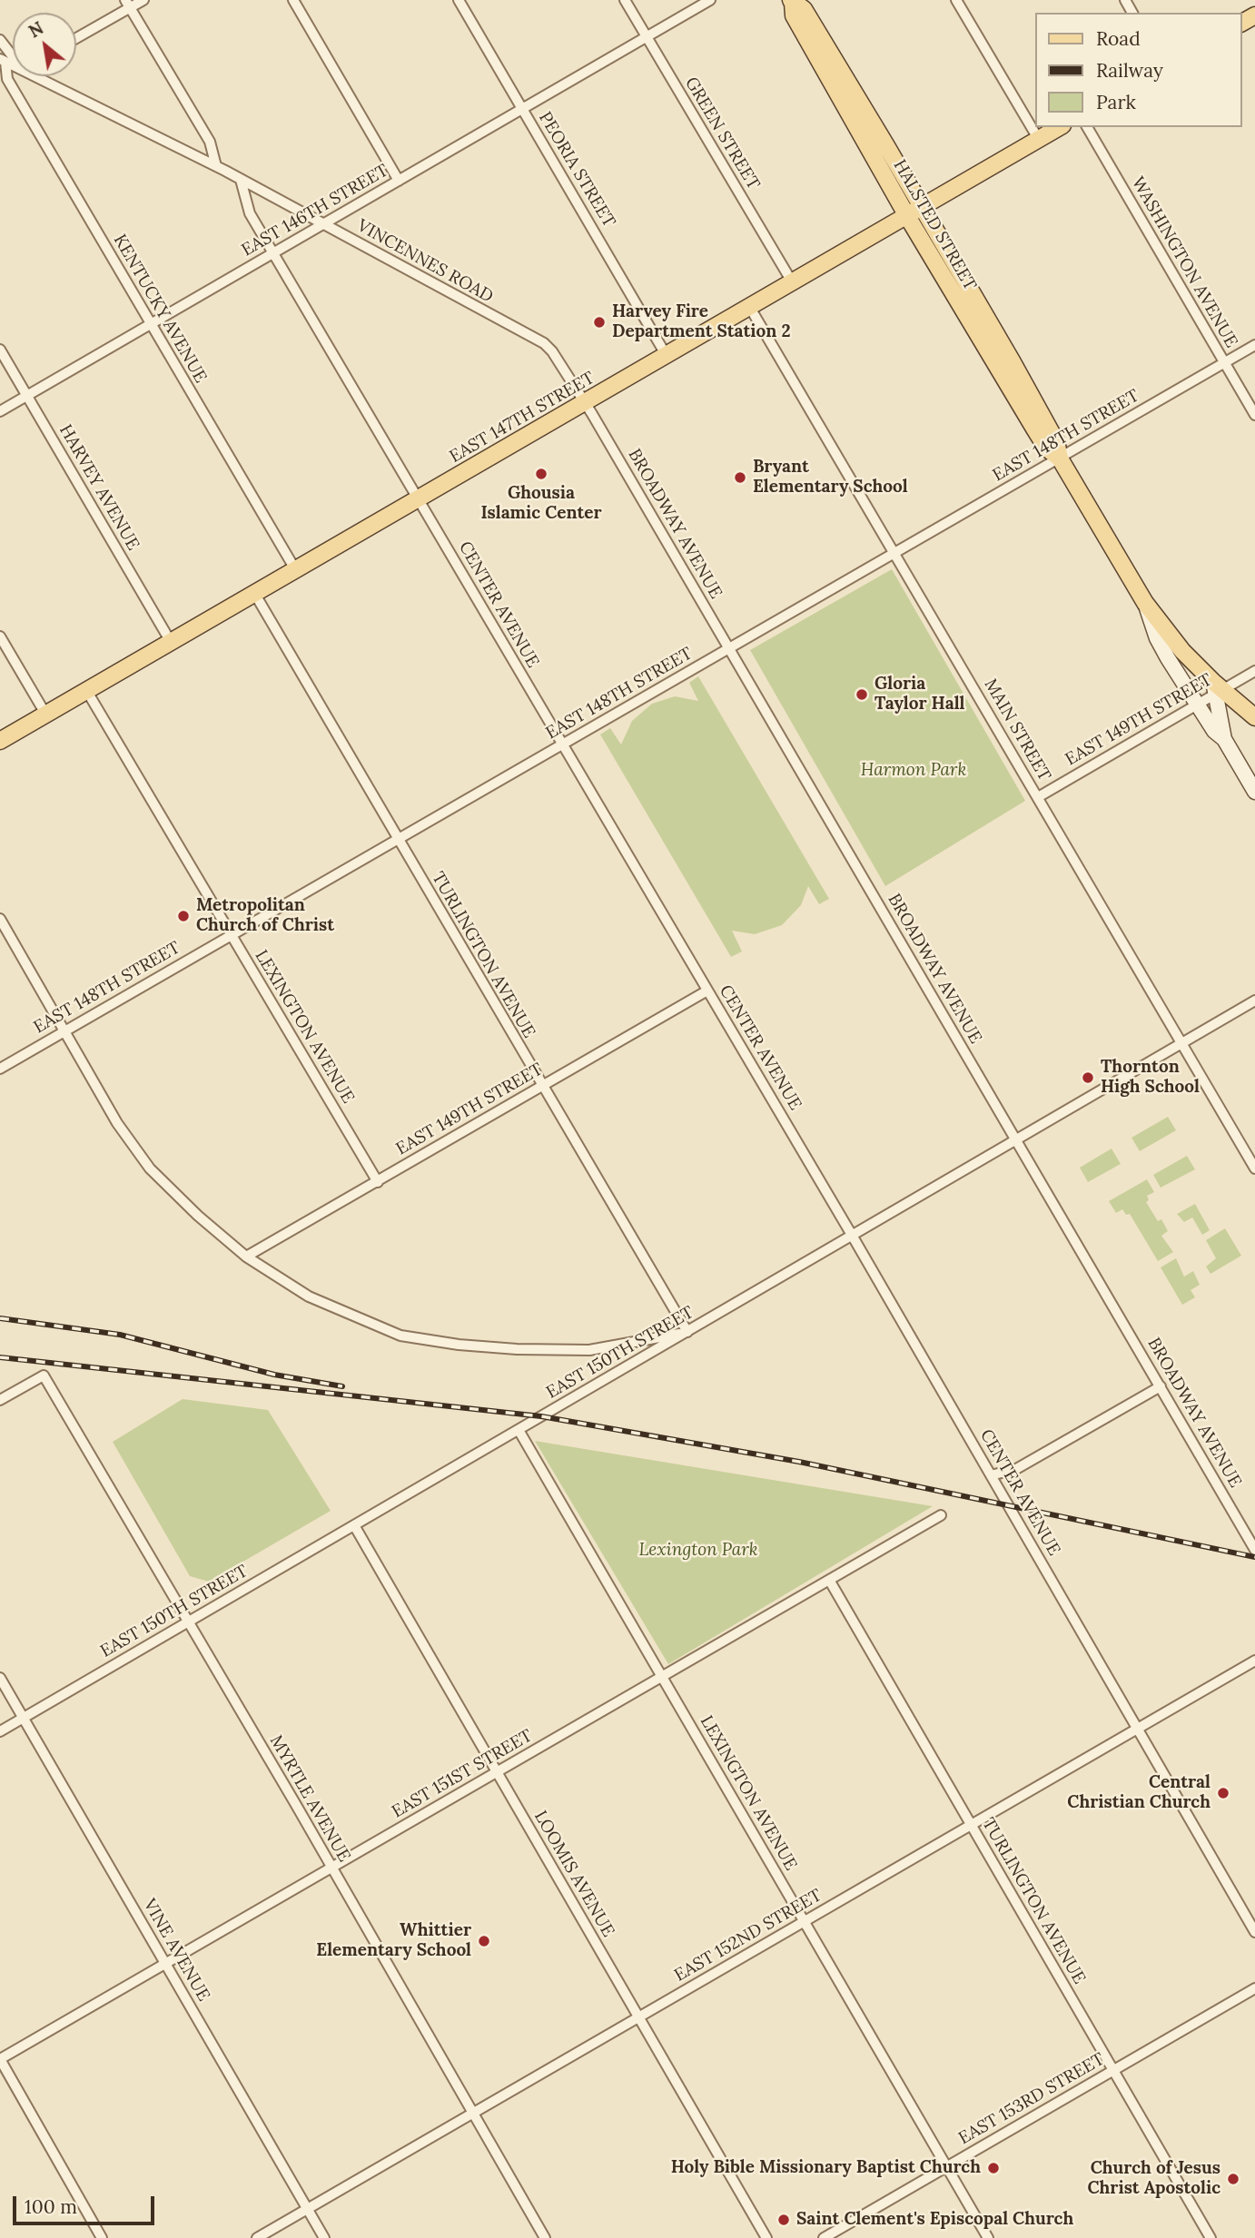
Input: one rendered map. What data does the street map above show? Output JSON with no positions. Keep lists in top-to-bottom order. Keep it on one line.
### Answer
{"streets":{"main road":["HALSTED STREET","EAST 147TH STREET"],"street":["GREEN STREET","PEORIA STREET","EAST 146TH STREET","VINCENNES ROAD","WASHINGTON AVENUE","KENTUCKY AVENUE","EAST 148TH STREET","HARVEY AVENUE","BROADWAY AVENUE","CENTER AVENUE","EAST 149TH STREET","MAIN STREET","TURLINGTON AVENUE","LEXINGTON AVENUE","EAST 150TH STREET","EAST 151ST STREET","MYRTLE AVENUE","LOOMIS AVENUE","EAST 152ND STREET","VINE AVENUE","EAST 153RD STREET"]},"crossings":[["GREEN STREET","EAST 146TH STREET"],["GREEN STREET","EAST 147TH STREET"],["PEORIA STREET","EAST 146TH STREET"],["PEORIA STREET","EAST 147TH STREET"],["EAST 146TH STREET","VINCENNES ROAD"],["EAST 146TH STREET","KENTUCKY AVENUE"],["EAST 146TH STREET","HARVEY AVENUE"],["EAST 146TH STREET","CENTER AVENUE"],["HALSTED STREET","EAST 147TH STREET"],["HALSTED STREET","EAST 148TH STREET"],["HALSTED STREET","EAST 149TH STREET"],["VINCENNES ROAD","EAST 147TH STREET"],["VINCENNES ROAD","BROADWAY AVENUE"],["VINCENNES ROAD","CENTER AVENUE"],["WASHINGTON AVENUE","EAST 148TH STREET"],["KENTUCKY AVENUE","EAST 147TH STREET"],["EAST 147TH STREET","HARVEY AVENUE"],["EAST 147TH STREET","BROADWAY AVENUE"],["EAST 147TH STREET","CENTER AVENUE"],["EAST 147TH STREET","MAIN STREET"],["EAST 147TH STREET","TURLINGTON AVENUE"],["EAST 147TH STREET","LEXINGTON AVENUE"],["EAST 148TH STREET","BROADWAY AVENUE"],["EAST 148TH STREET","CENTER AVENUE"],["EAST 148TH STREET","MAIN STREET"],["EAST 148TH STREET","TURLINGTON AVENUE"],["EAST 148TH STREET","LEXINGTON AVENUE"],["BROADWAY AVENUE","EAST 150TH STREET"],["CENTER AVENUE","EAST 149TH STREET"],["CENTER AVENUE","EAST 150TH STREET"],["CENTER AVENUE","EAST 152ND STREET"],["EAST 149TH STREET","MAIN STREET"],["EAST 149TH STREET","TURLINGTON AVENUE"],["EAST 149TH STREET","LEXINGTON AVENUE"],["MAIN STREET","EAST 150TH STREET"],["TURLINGTON AVENUE","EAST 150TH STREET"],["TURLINGTON AVENUE","EAST 151ST STREET"],["TURLINGTON AVENUE","EAST 152ND STREET"],["TURLINGTON AVENUE","EAST 153RD STREET"],["LEXINGTON AVENUE","EAST 150TH STREET"],["LEXINGTON AVENUE","EAST 151ST STREET"],["LEXINGTON AVENUE","EAST 152ND STREET"],["LEXINGTON AVENUE","EAST 153RD STREET"],["EAST 150TH STREET","MYRTLE AVENUE"],["EAST 150TH STREET","LOOMIS AVENUE"],["EAST 150TH STREET","VINE AVENUE"],["EAST 151ST STREET","MYRTLE AVENUE"],["EAST 151ST STREET","LOOMIS AVENUE"],["EAST 151ST STREET","VINE AVENUE"],["MYRTLE AVENUE","EAST 152ND STREET"],["LOOMIS AVENUE","EAST 152ND STREET"],["EAST 152ND STREET","VINE AVENUE"]],"parks":["Harmon Park","Lexington Park"],"places":["Harvey Fire Department Station 2","Ghousia Islamic Center","Bryant Elementary School","Gloria Taylor Hall","Metropolitan Church of Christ","Thornton High School","Central Christian Church","Whittier Elementary School","Holy Bible Missionary Baptist Church","Church of Jesus Christ Apostolic","Saint Clement's Episcopal Church"],"legend":["Road","Railway","Park"],"scale_bar":"100 m","north":"top left"}
